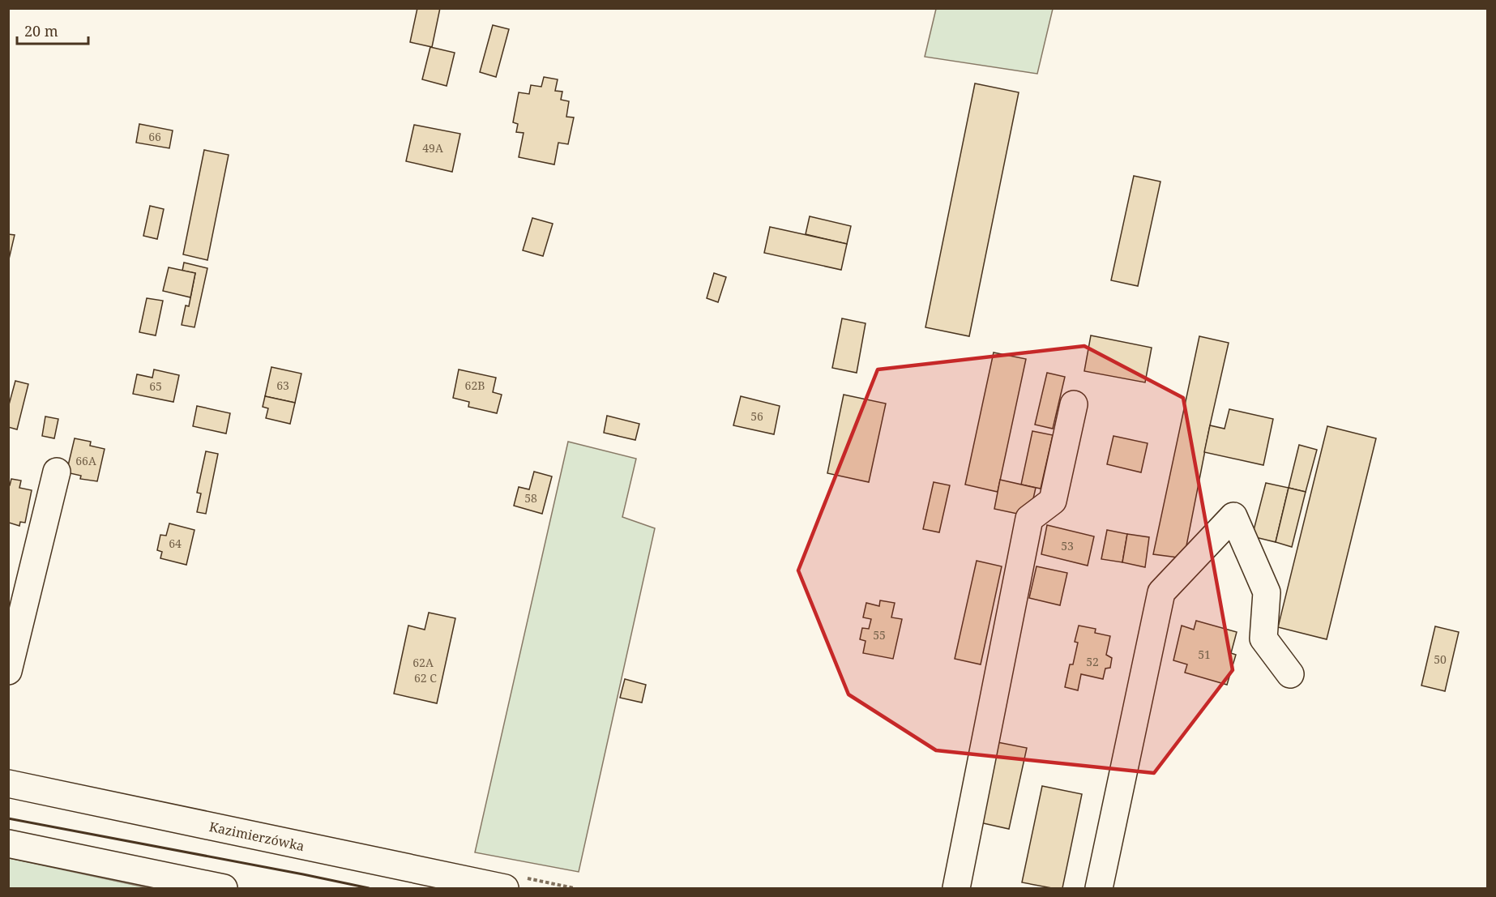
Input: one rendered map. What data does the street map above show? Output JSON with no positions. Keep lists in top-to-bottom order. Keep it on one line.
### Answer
{"streets":{"main road":["Kazimierzówka"]},"house_numbers":["66","49A","63","62B","65","56","66A","58","64","53","55","51","50","52","62A","62 C"],"scale_bar":"20 m"}
